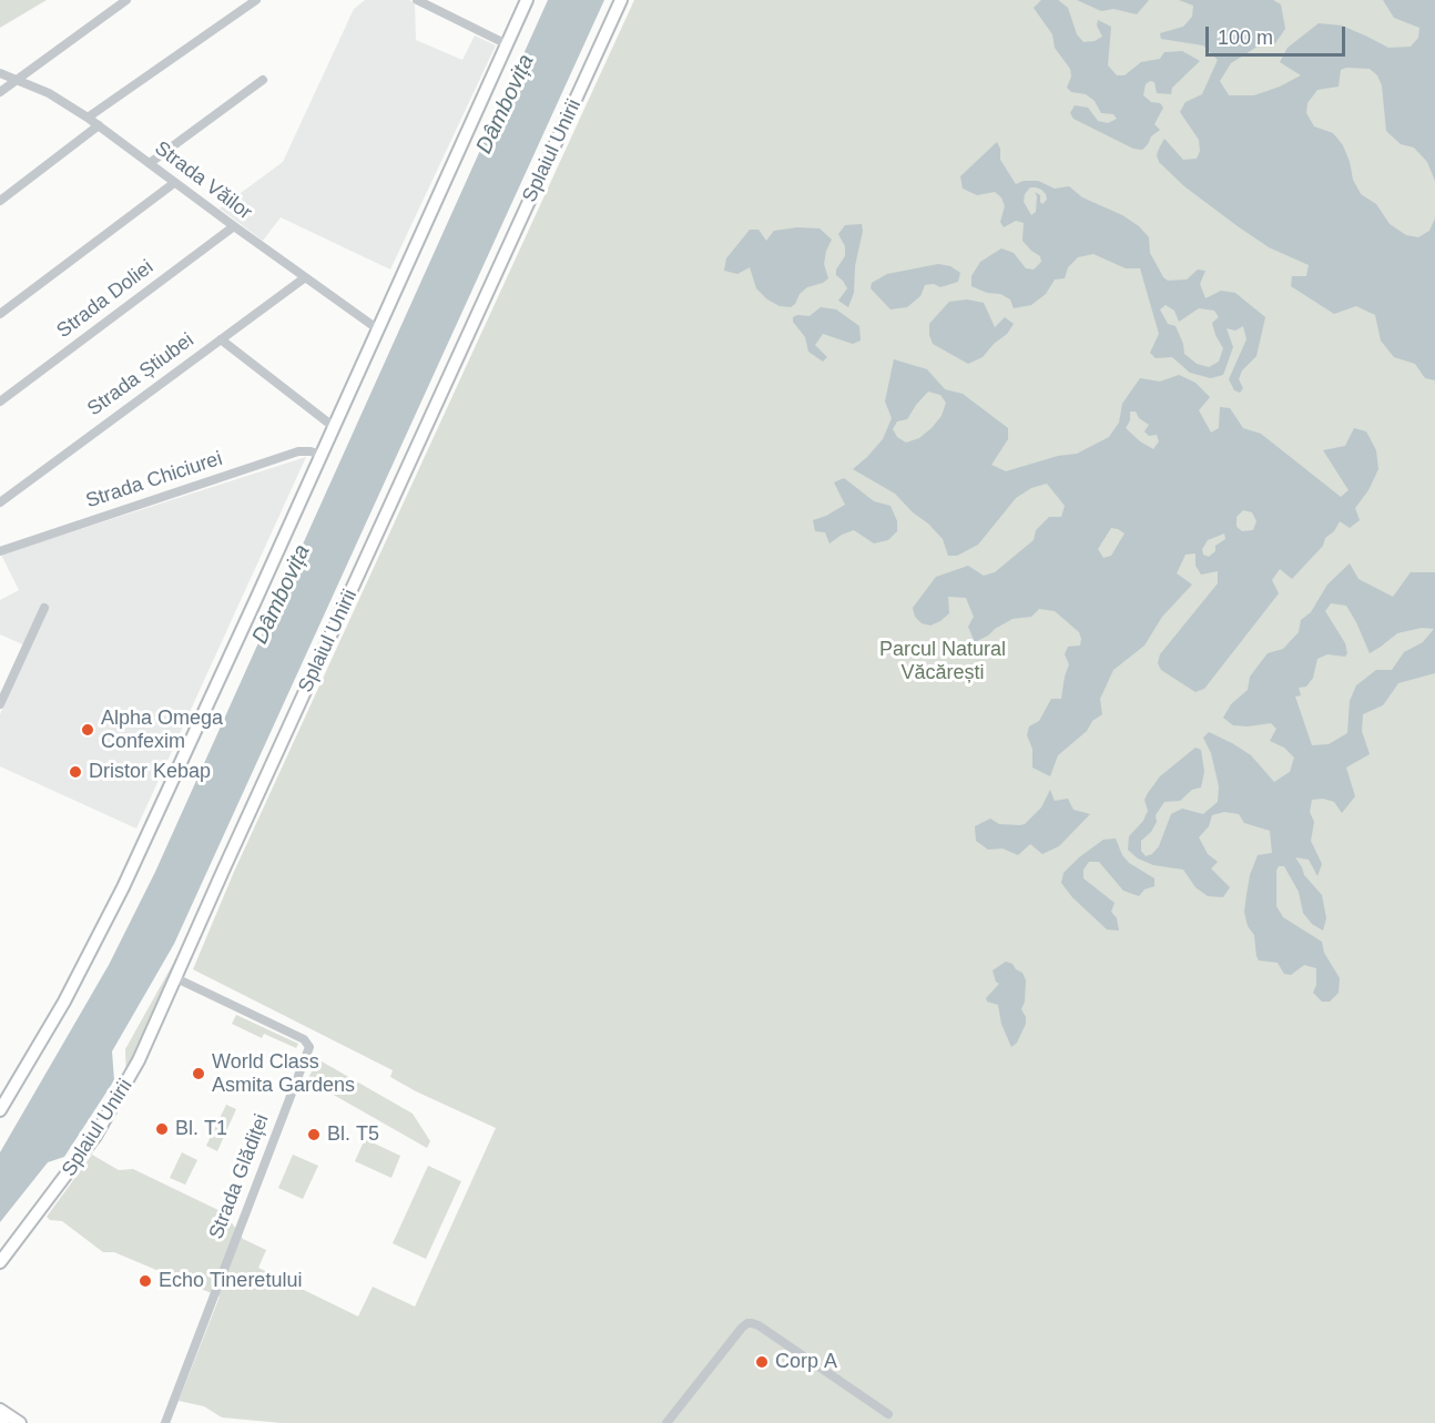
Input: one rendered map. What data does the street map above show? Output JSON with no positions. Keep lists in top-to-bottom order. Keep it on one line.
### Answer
{"streets":{"main road":["Splaiul Unirii"],"street":["Strada Văilor","Strada Doliei","Strada Știubei","Strada Chiciurei","Strada Glădiței"]},"crossings":[["Splaiul Unirii","Strada Glădiței"],["Strada Văilor","Strada Doliei"],["Strada Văilor","Strada Știubei"]],"water":["Dâmbovița"],"parks":["Parcul Natural Văcărești"],"places":["Alpha Omega Confexim","Dristor Kebap","World Class Asmita Gardens","Bl. T1","Bl. T5","Echo Tineretului","Corp A"],"scale_bar":"100 m"}
